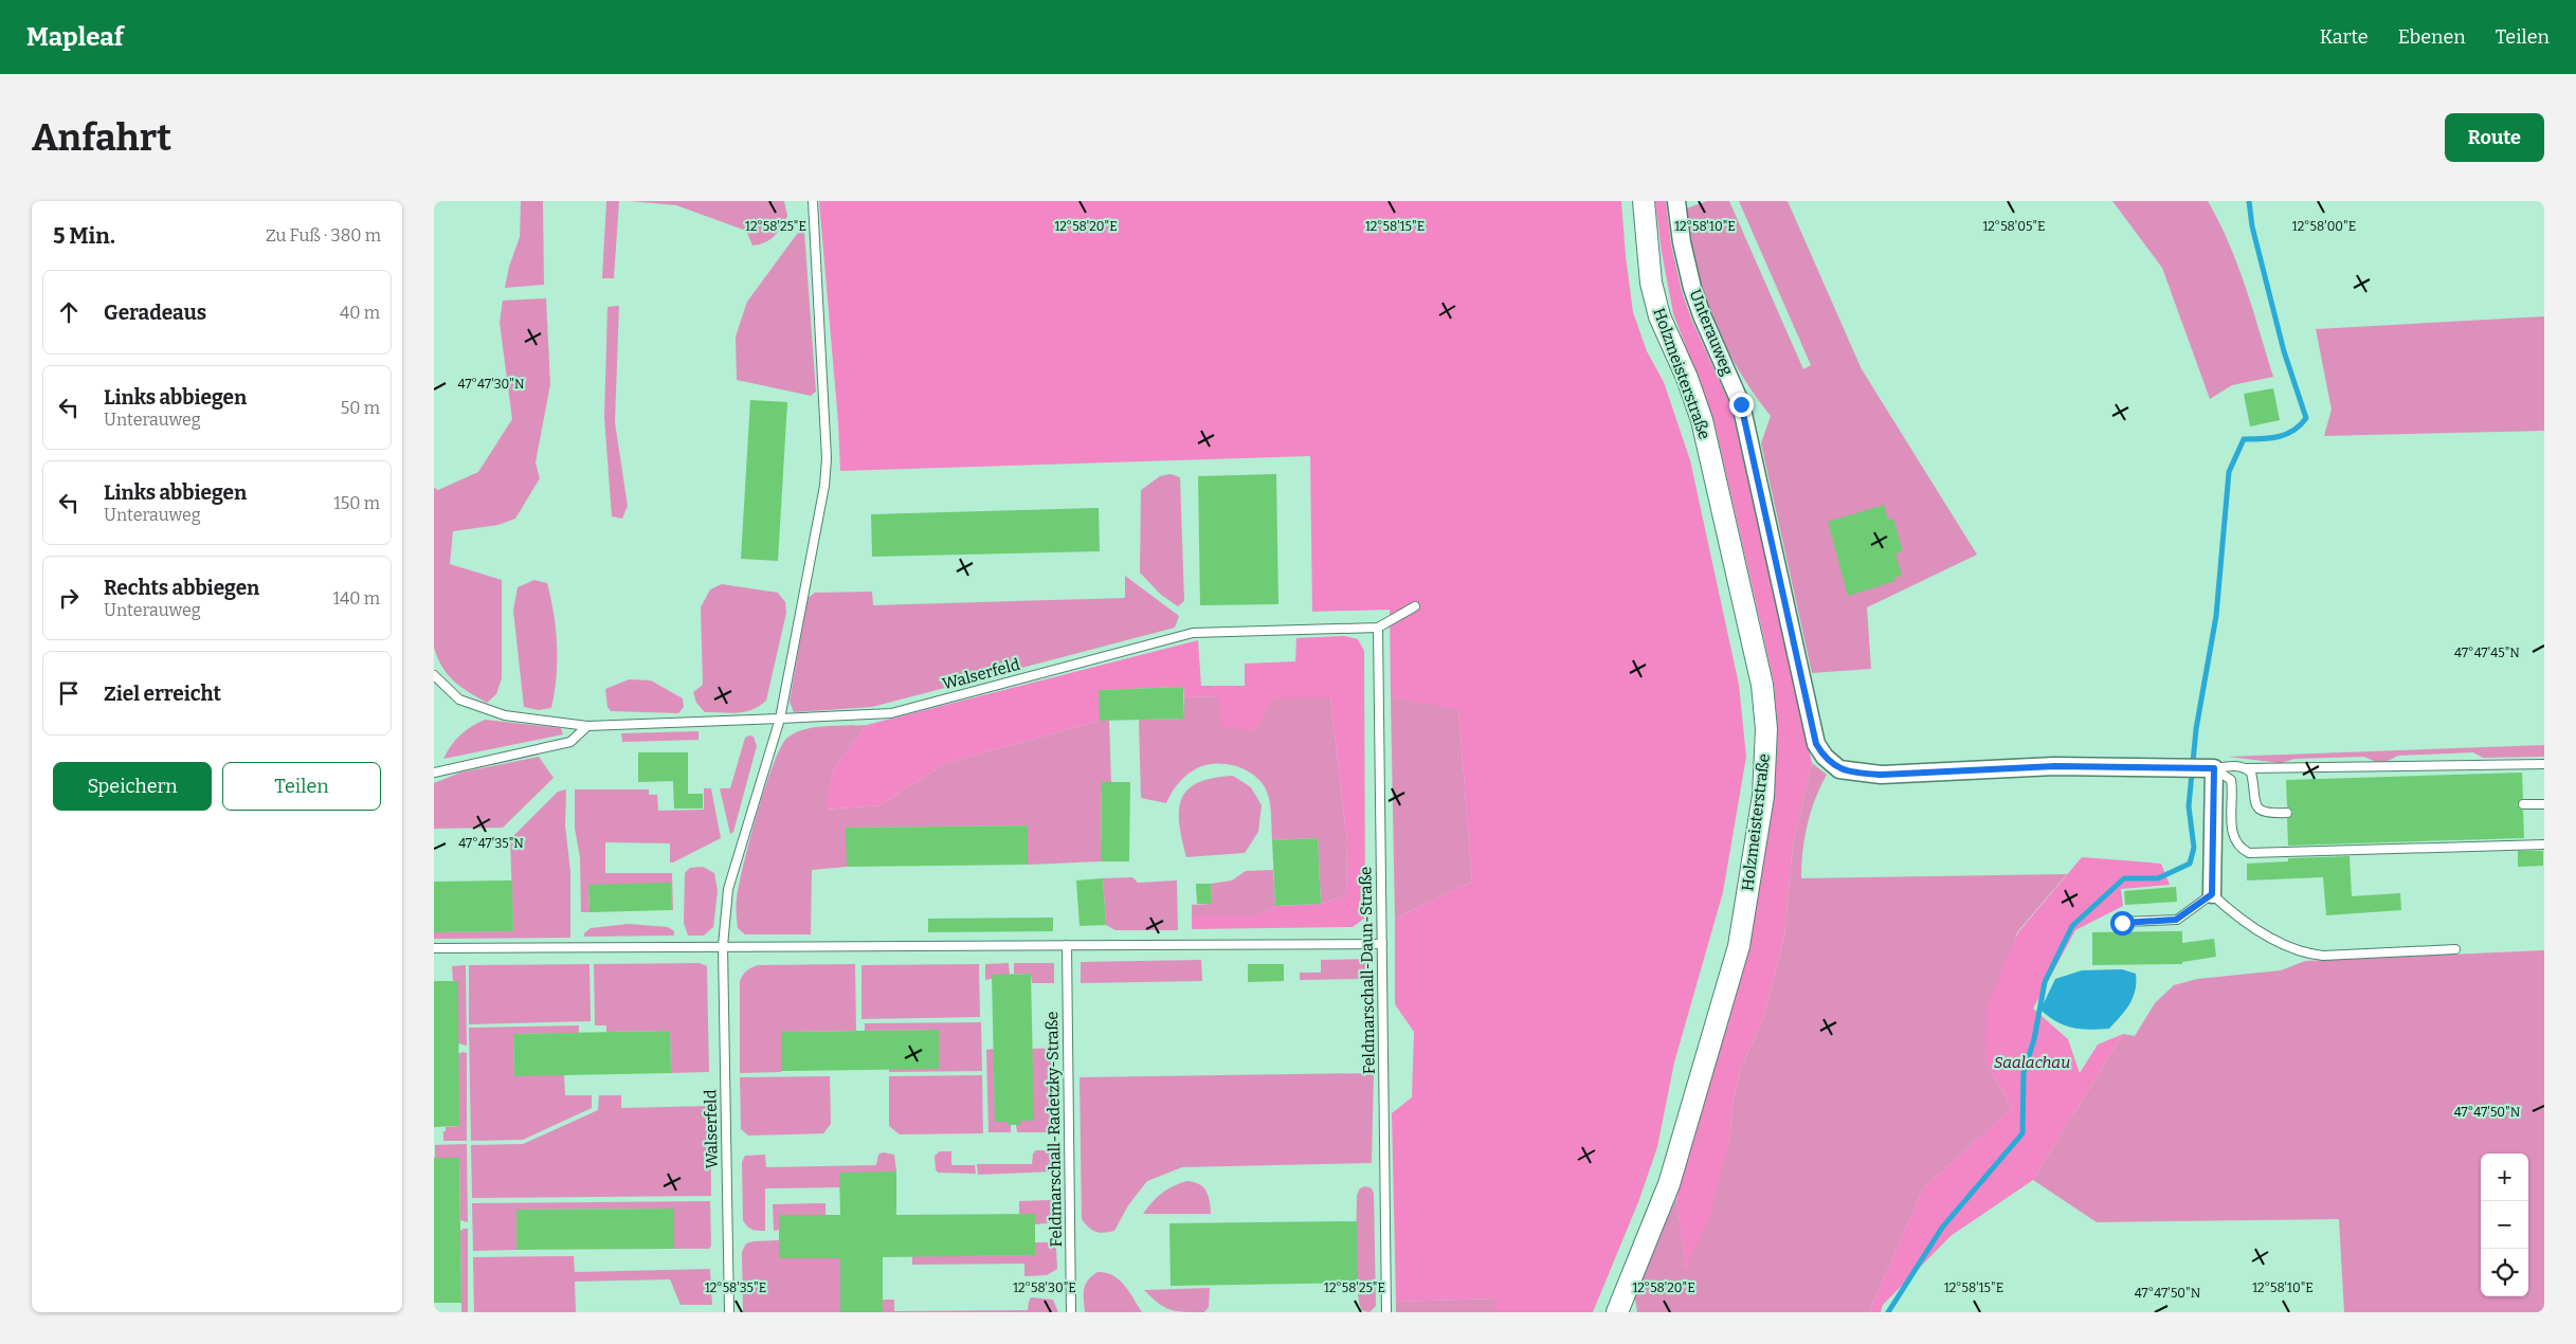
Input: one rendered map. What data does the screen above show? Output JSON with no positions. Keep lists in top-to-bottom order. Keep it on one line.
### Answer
{"streets":{"street":["Unterauweg","Holzmeisterstraße"],"lane":["Walserfeld","Feldmarschall-Daun-Straße","Feldmarschall-Radetzky-Straße"]},"crossings":[["Walserfeld","Feldmarschall-Daun-Straße"]],"parks":["Saalachau"],"page":{"header":"Mapleaf","nav":["Karte","Ebenen","Teilen"],"buttons":["Route",["Speichern","Teilen"]],"title":"Anfahrt","heading":["5 Min.","Zu Fuß · 380 m"],"list":[["Geradeaus","40 m"],["Links abbiegen","Unterauweg","50 m"],["Links abbiegen","Unterauweg","150 m"],["Rechts abbiegen","Unterauweg","140 m"],"Ziel erreicht"],"map_buttons":["+","−"]},"coordinates":["12°58'25\"E","12°58'20\"E","12°58'15\"E","12°58'10\"E","12°58'00\"E","12°58'05\"E","47°47'30\"N","47°47'45\"N","47°47'35\"N","47°47'50\"N","12°58'35\"E","12°58'30\"E"]}
